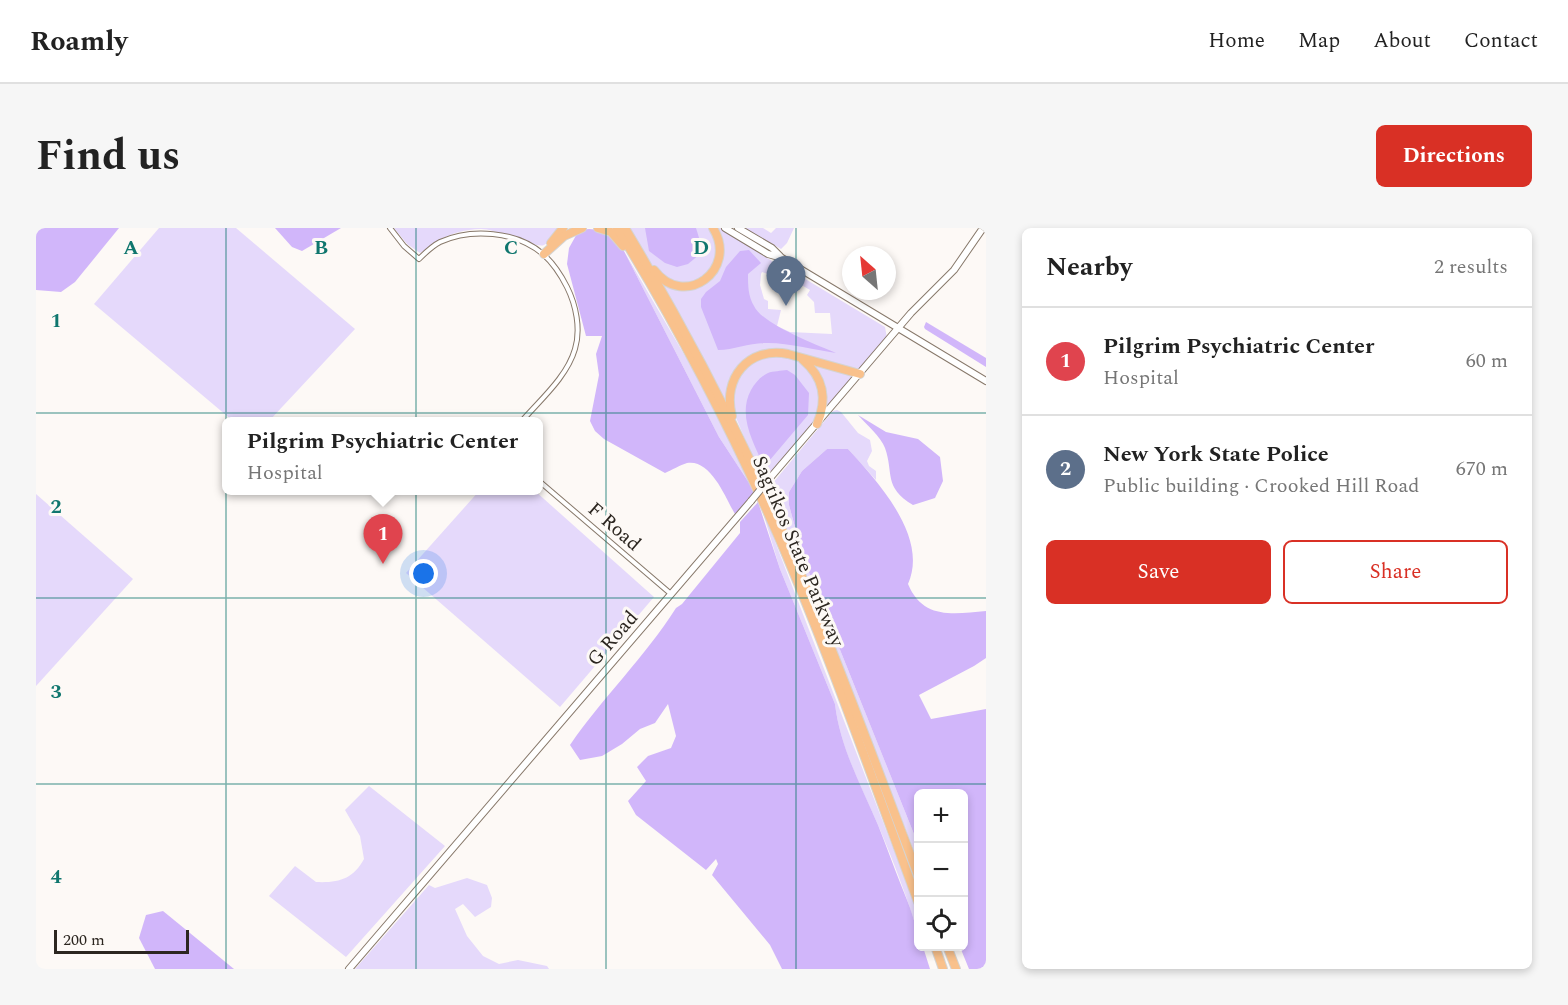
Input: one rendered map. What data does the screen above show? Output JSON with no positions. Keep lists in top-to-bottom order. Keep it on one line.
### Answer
{"streets":{"highway":["Sagtikos State Parkway"],"street":["F Road","G Road"]},"crossings":[["F Road","G Road"]],"scale_bar":"200 m","north":"top left","page":{"header":"Roamly","nav":["Home","Map","About","Contact"],"title":"Find us","buttons":["Directions",["Save","Share"]],"heading":["Nearby","2 results"],"pins":["2","1"],"list":[{"mark":"1","name":"Pilgrim Psychiatric Center","note":"Hospital","value":"60 m"},{"mark":"2","name":"New York State Police","note":"Public building · Crooked Hill Road","value":"670 m"}],"popup":["Pilgrim Psychiatric Center","Hospital"],"map_buttons":["+","−"],"scale":"200 m"},"grid":{"columns":["A","B","C","D"],"rows":["1","2","3","4"]}}
